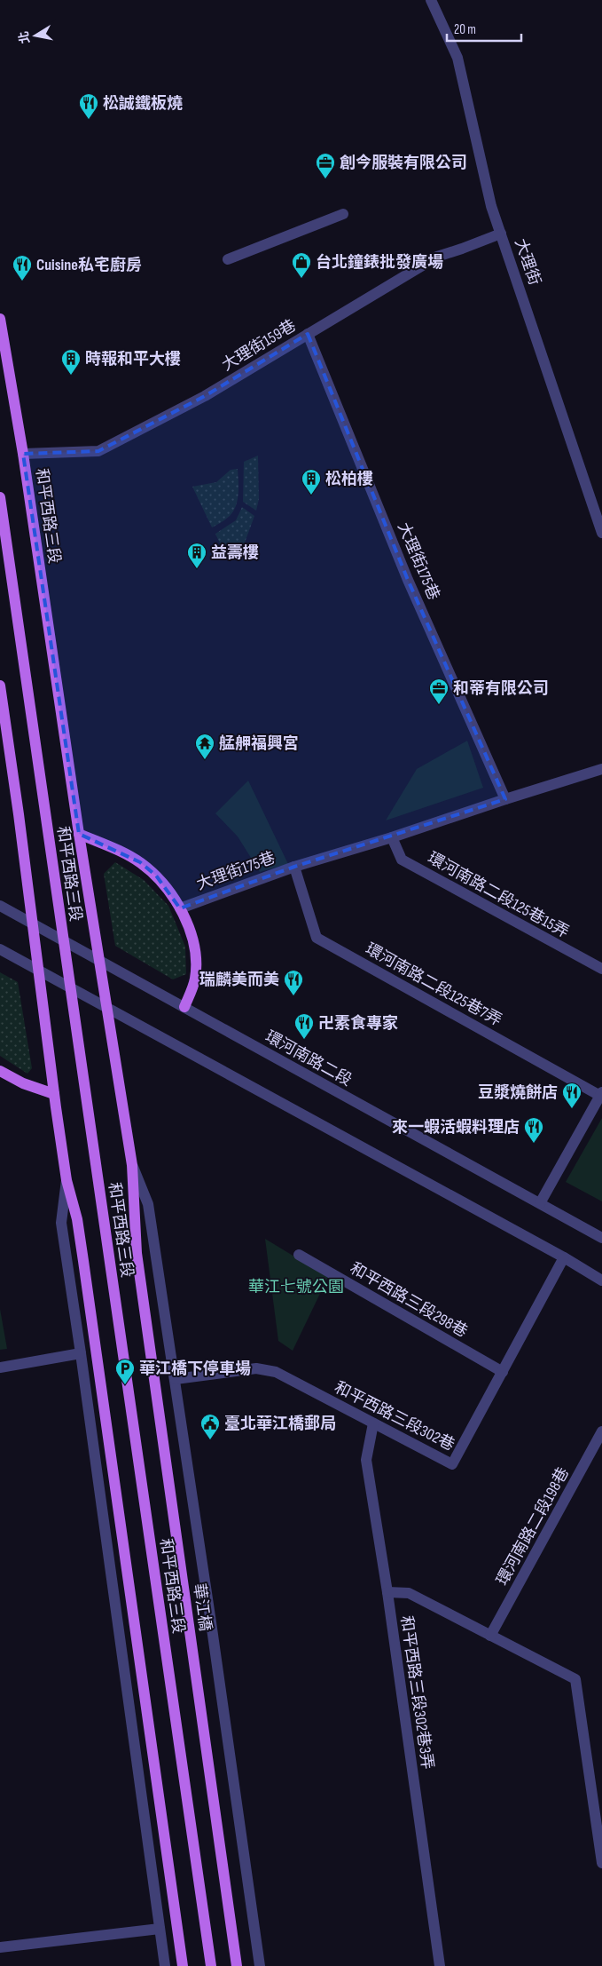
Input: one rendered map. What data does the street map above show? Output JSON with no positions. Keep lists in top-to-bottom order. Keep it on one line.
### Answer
{"streets":{"main road":["和平西路三段","華江橋"],"street":["大理街","大理街159巷","大理街175巷","環河南路二段125巷15弄","環河南路二段125巷7弄","環河南路二段","和平西路三段298巷","和平西路三段302巷","環河南路二段198巷","和平西路三段302巷3弄"]},"crossings":[["大理街","大理街159巷"],["大理街159巷","和平西路三段"],["大理街159巷","大理街175巷"],["和平西路三段","環河南路二段"],["和平西路三段","和平西路三段302巷"],["和平西路三段","華江橋"],["大理街175巷","環河南路二段125巷15弄"],["大理街175巷","環河南路二段125巷7弄"],["和平西路三段298巷","和平西路三段302巷"],["和平西路三段302巷","和平西路三段302巷3弄"]],"parks":["華江七號公園"],"places":{"restaurant":["松誠鐵板燒","Cuisine私宅廚房","瑞麟美而美","卍素食專家","豆漿燒餅店","來一蝦活蝦料理店"],"office":["創今服裝有限公司","和蒂有限公司"],"shop":["台北鐘錶批發廣場"],"building":["時報和平大樓","松柏樓","益壽樓"],"temple":["艋舺福興宮"],"parking":["華江橋下停車場"],"public building":["臺北華江橋郵局"]},"scale_bar":"20 m","north":"left"}
